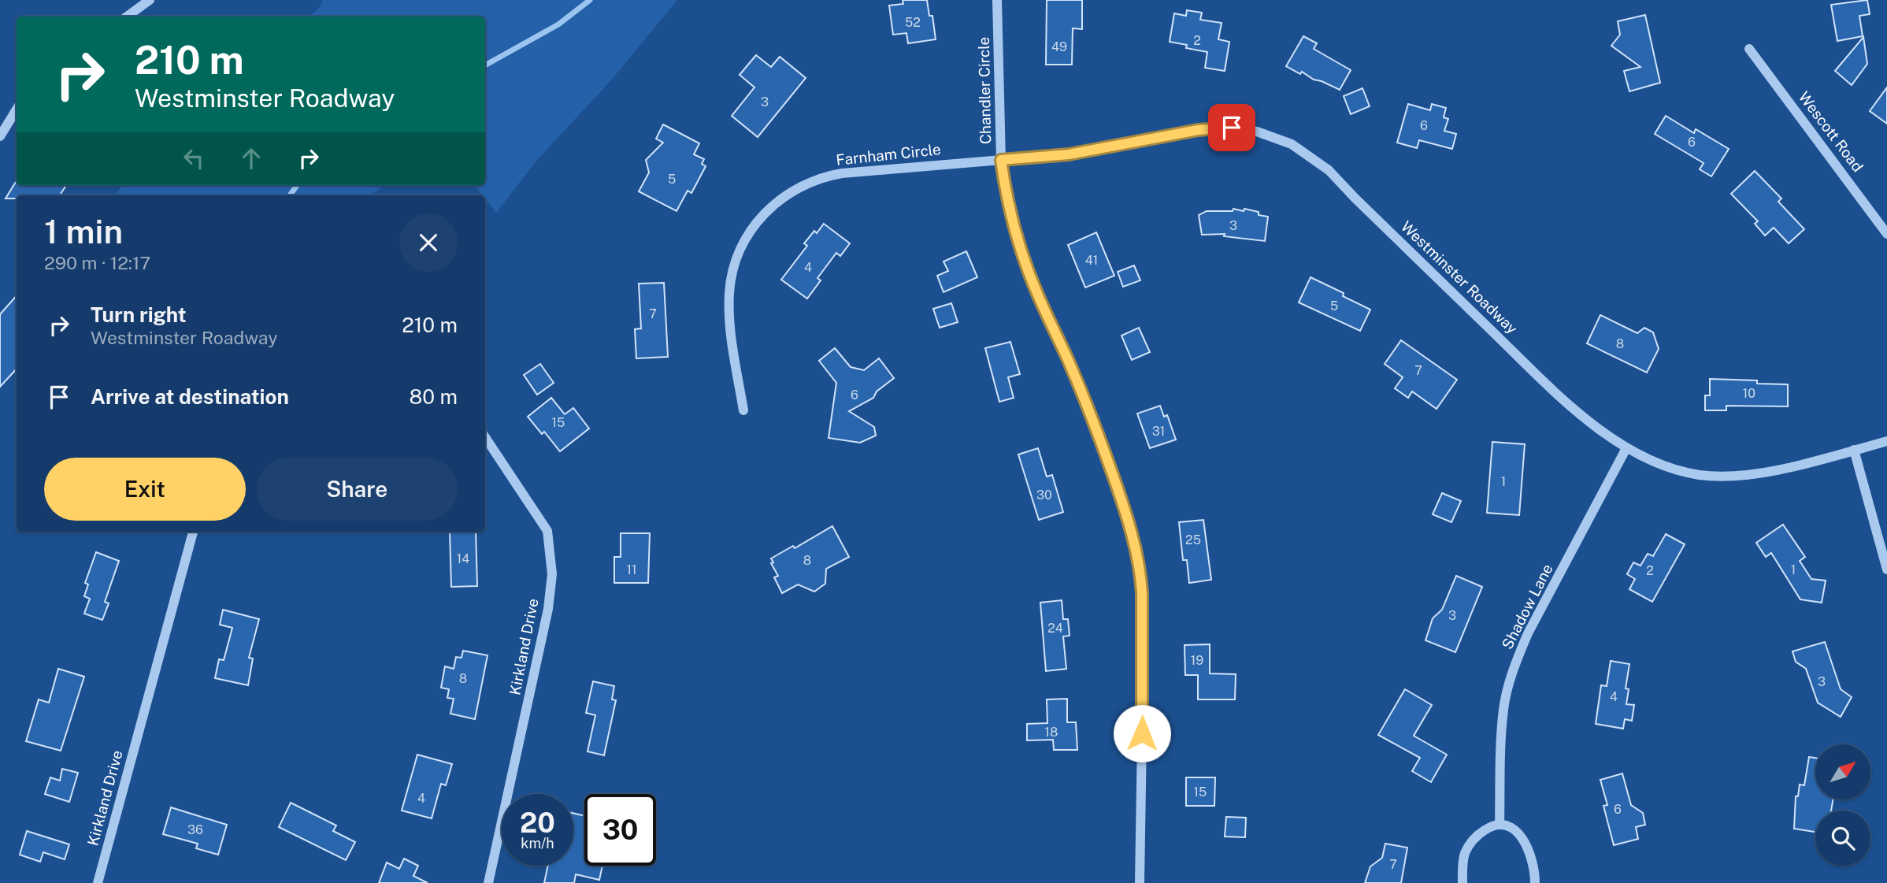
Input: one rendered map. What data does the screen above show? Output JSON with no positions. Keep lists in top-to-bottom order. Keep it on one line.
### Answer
{"streets":{"street":["Chandler Circle","Wescott Road","Farnham Circle","Westminster Roadway","Shadow Lane","Kirkland Drive"]},"crossings":[["Chandler Circle","Farnham Circle"],["Chandler Circle","Westminster Roadway"],["Farnham Circle","Westminster Roadway"],["Westminster Roadway","Shadow Lane"]],"house_numbers":["52","2","49","3","6","6","5","3","41","4","5","7","8","7","10","6","15","31","1","30","25","14","8","11","1","2","3","24","19","8","3","4","18","15","4","6","36","7"],"north":"top right","page":{"turn":["210 m","Westminster Roadway"],"heading":["1 min","290 m · 12:17"],"list":[{"name":"Turn right","note":"Westminster Roadway","value":"210 m"},{"name":"Arrive at destination","value":"80 m"}],"buttons":["Exit","Share"],"speed":"20 km/h","limit":"30"}}
